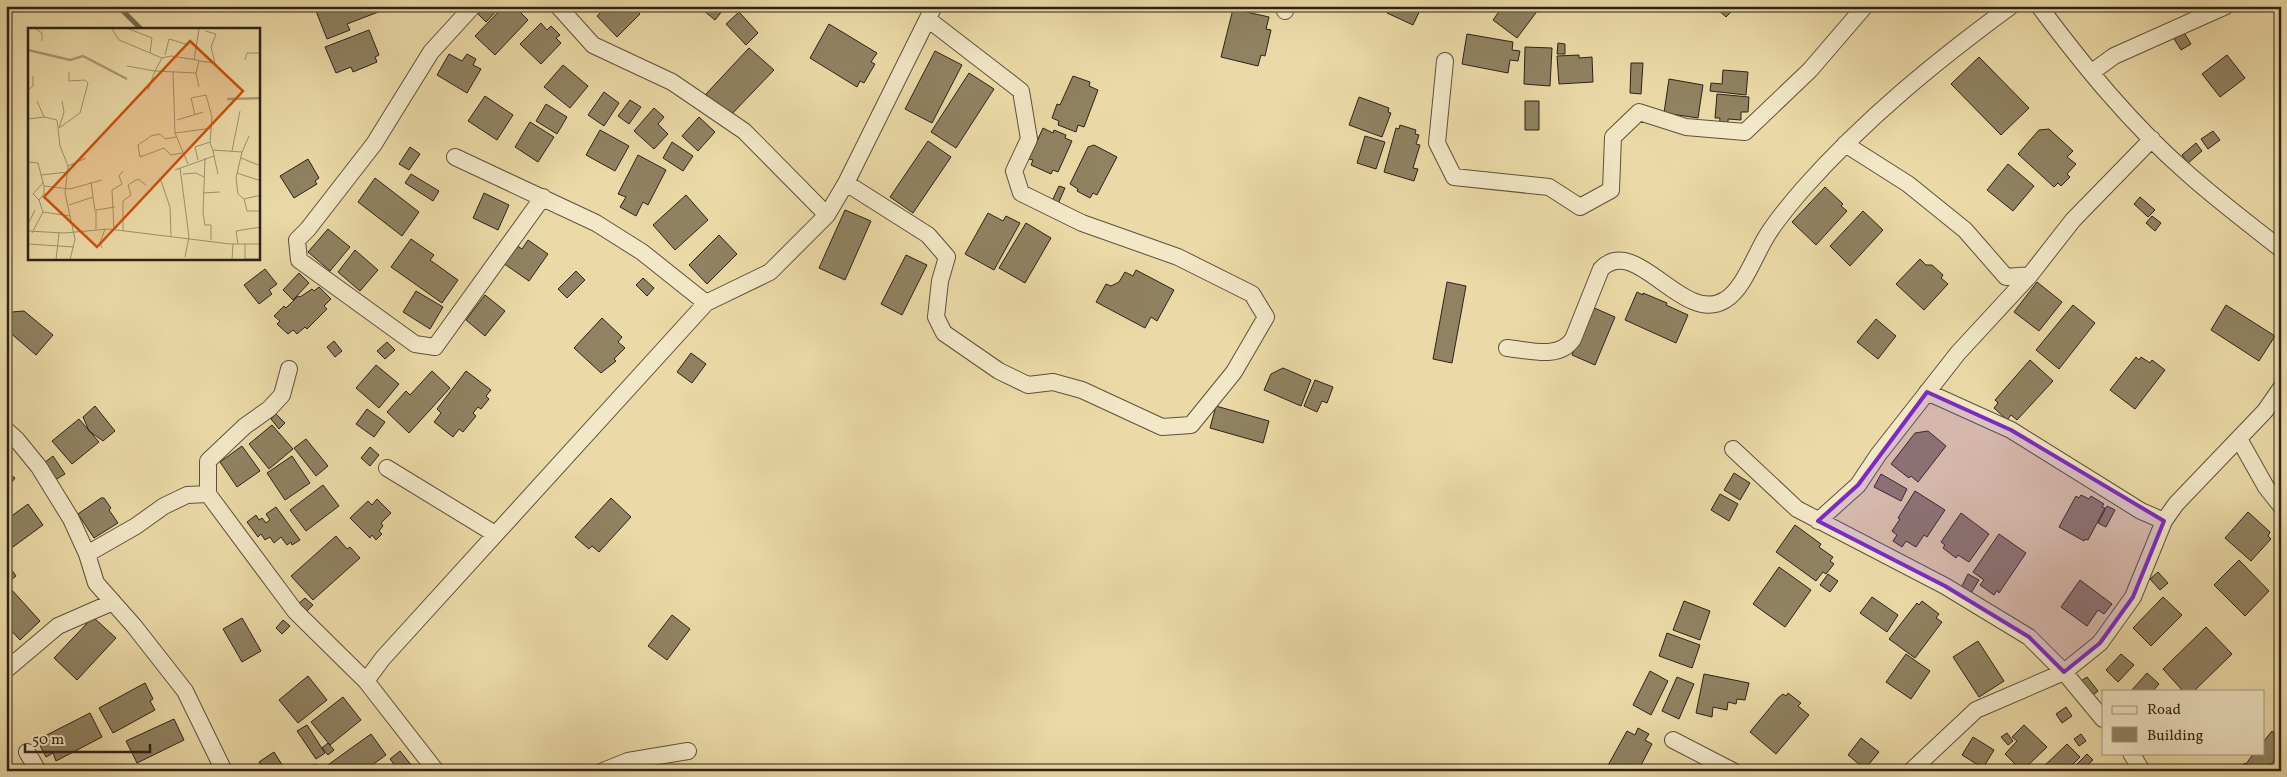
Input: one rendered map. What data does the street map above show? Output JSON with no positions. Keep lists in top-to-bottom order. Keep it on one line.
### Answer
{"legend":["Road","Building"],"scale_bar":"50 m"}
